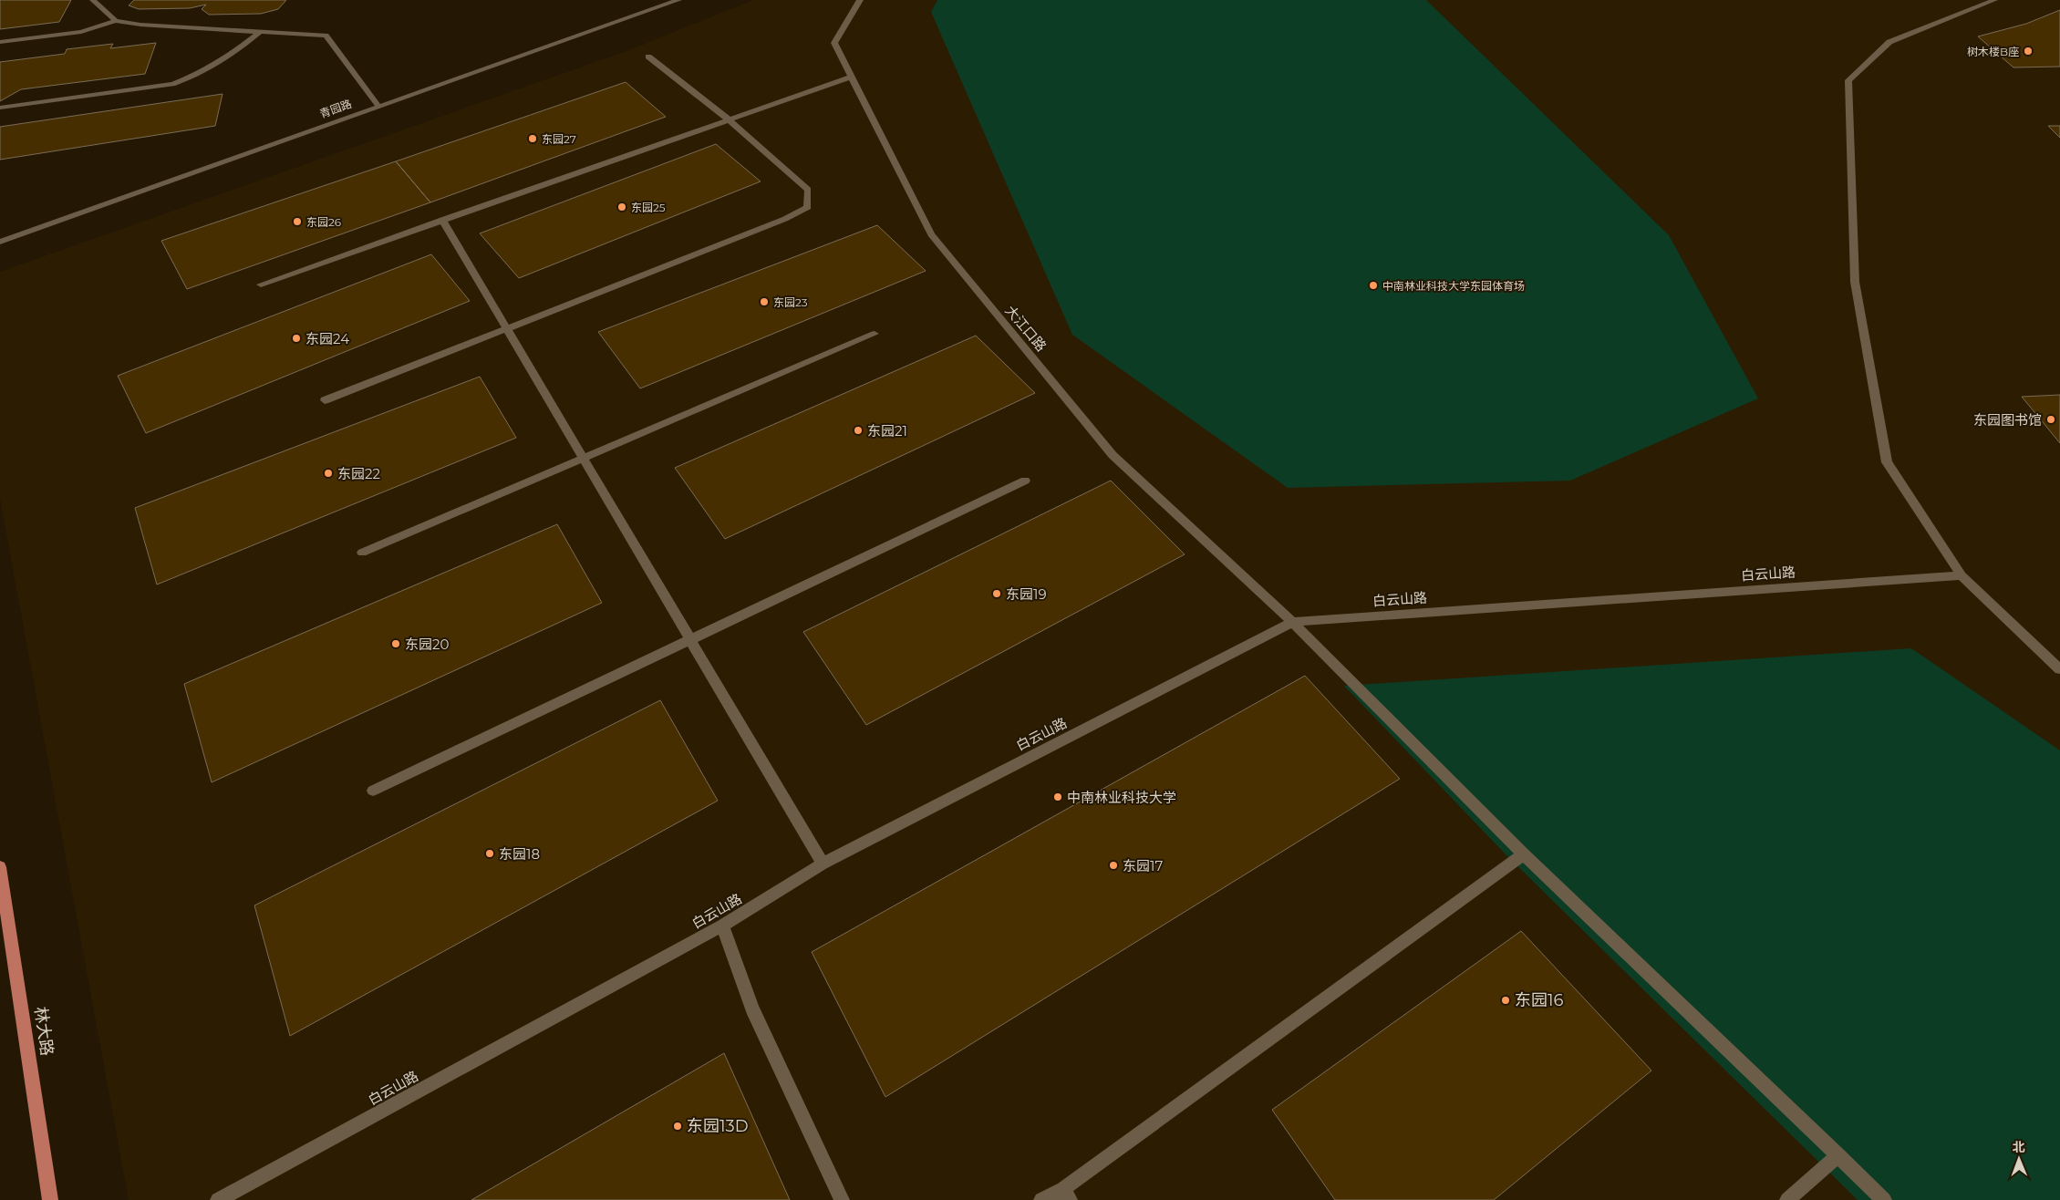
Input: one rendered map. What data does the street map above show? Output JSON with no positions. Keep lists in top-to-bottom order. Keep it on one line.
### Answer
{"streets":{"main road":["林大路"],"street":["青园路","大江口路","白云山路"]},"crossings":[["大江口路","白云山路"]],"places":["树木楼B座","东园27","东园25","东园26","中南林业科技大学东园体育场","东园23","东园24","东园图书馆","东园21","东园22","东园19","东园20","中南林业科技大学","东园18","东园17","东园16","东园13D"],"north":"top"}
